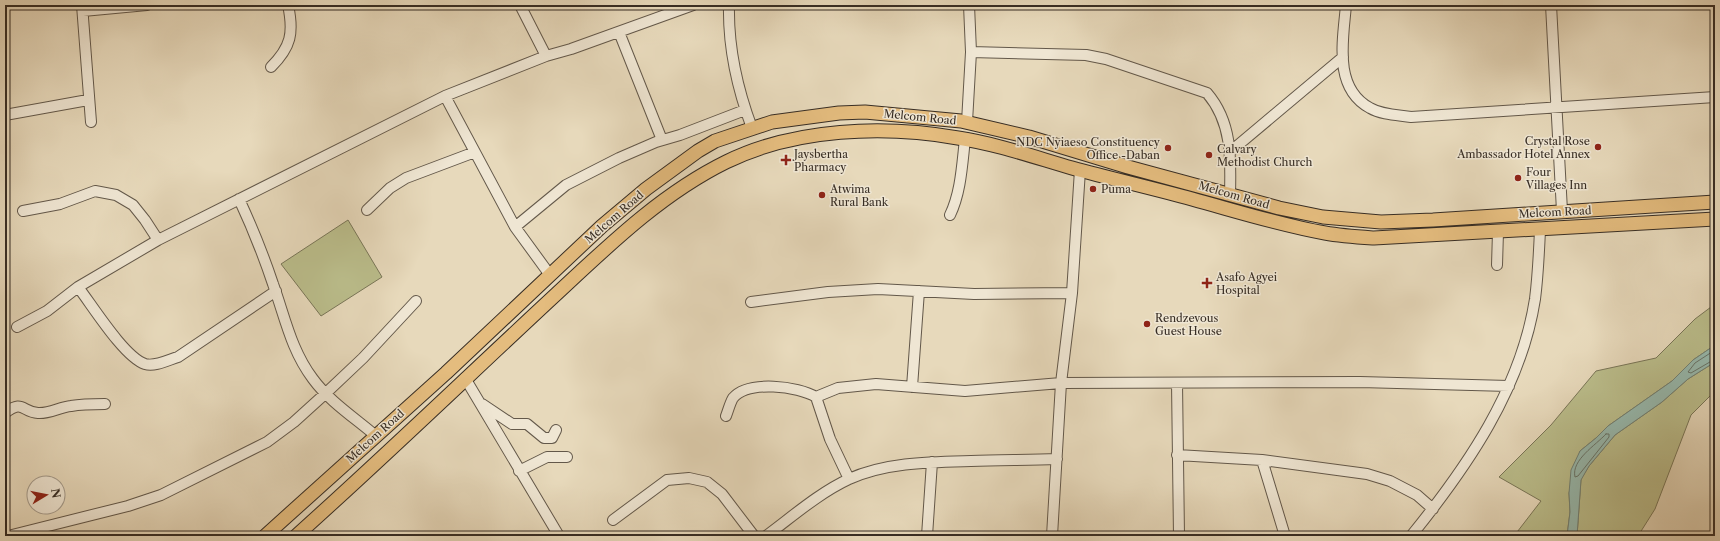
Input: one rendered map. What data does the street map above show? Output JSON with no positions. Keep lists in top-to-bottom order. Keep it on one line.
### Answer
{"streets":{"main road":["Melcom Road"]},"places":{"other":["Crystal Rose Ambassador Hotel Annex","NDC Nyiaeso Constituency Office -Daban","Calvary Methodist Church","Four Villages Inn","Puma","Atwima Rural Bank","Rendzevous Guest House"],"health":["Jaysbertha Pharmacy","Asafo Agyei Hospital"]},"north":"right"}
